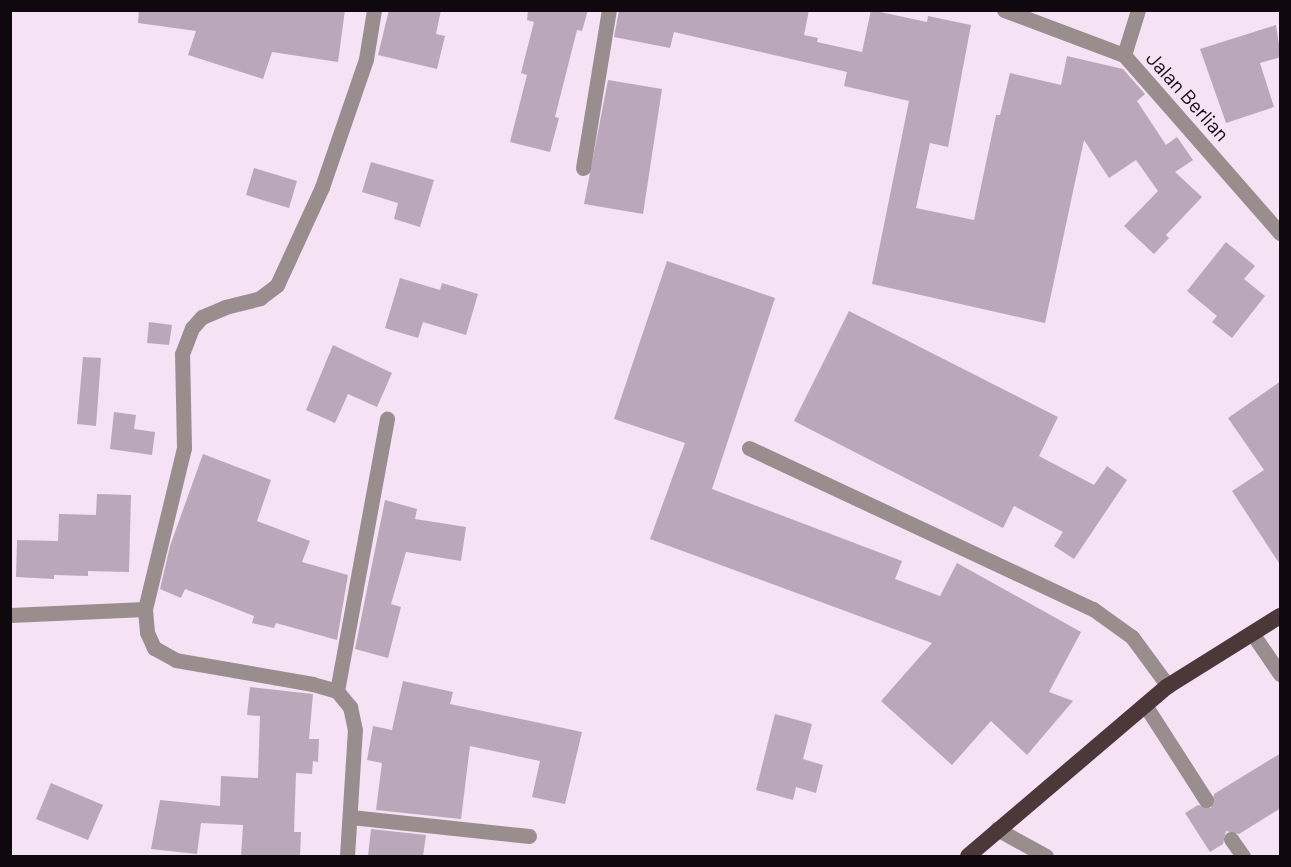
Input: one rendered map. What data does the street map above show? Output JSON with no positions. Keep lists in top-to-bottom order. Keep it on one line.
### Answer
{"streets":{"street":["Jalan Berlian"]}}
